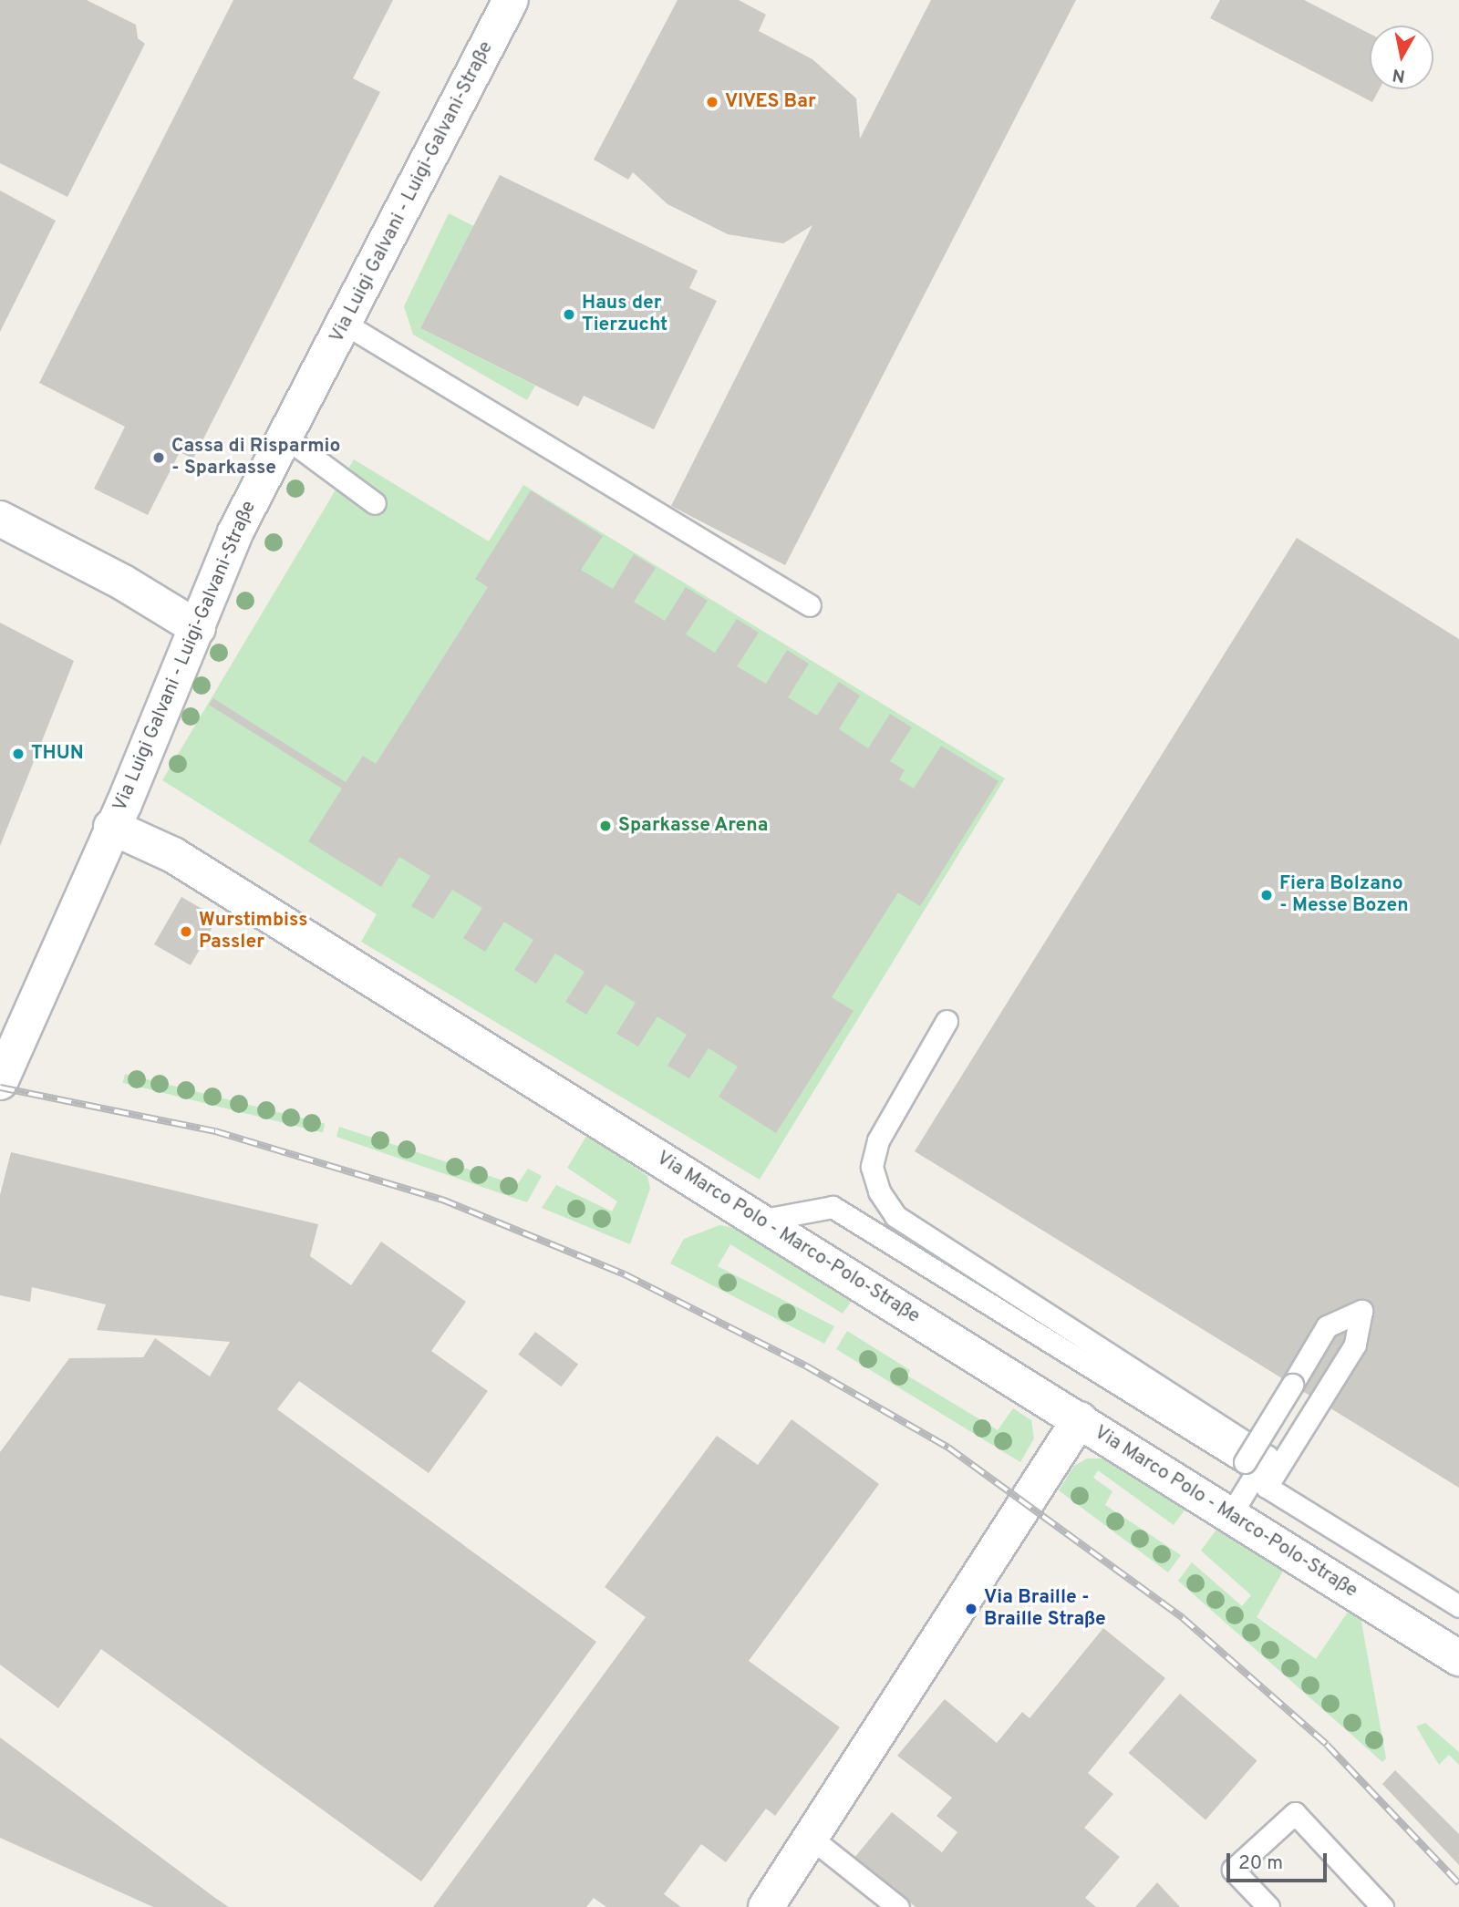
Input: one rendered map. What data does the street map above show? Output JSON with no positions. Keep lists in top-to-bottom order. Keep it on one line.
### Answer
{"streets":{"street":["Via Luigi Galvani - Luigi-Galvani-Straße","Via Marco Polo - Marco-Polo-Straße"]},"crossings":[["Via Luigi Galvani - Luigi-Galvani-Straße","Via Marco Polo - Marco-Polo-Straße"]],"places":["VIVES Bar","Haus der Tierzucht","Cassa di Risparmio - Sparkasse","THUN","Sparkasse Arena","Fiera Bolzano - Messe Bozen","Wurstimbiss Passler","Via Braille - Braille Straße"],"scale_bar":"20 m","north":"bottom"}
